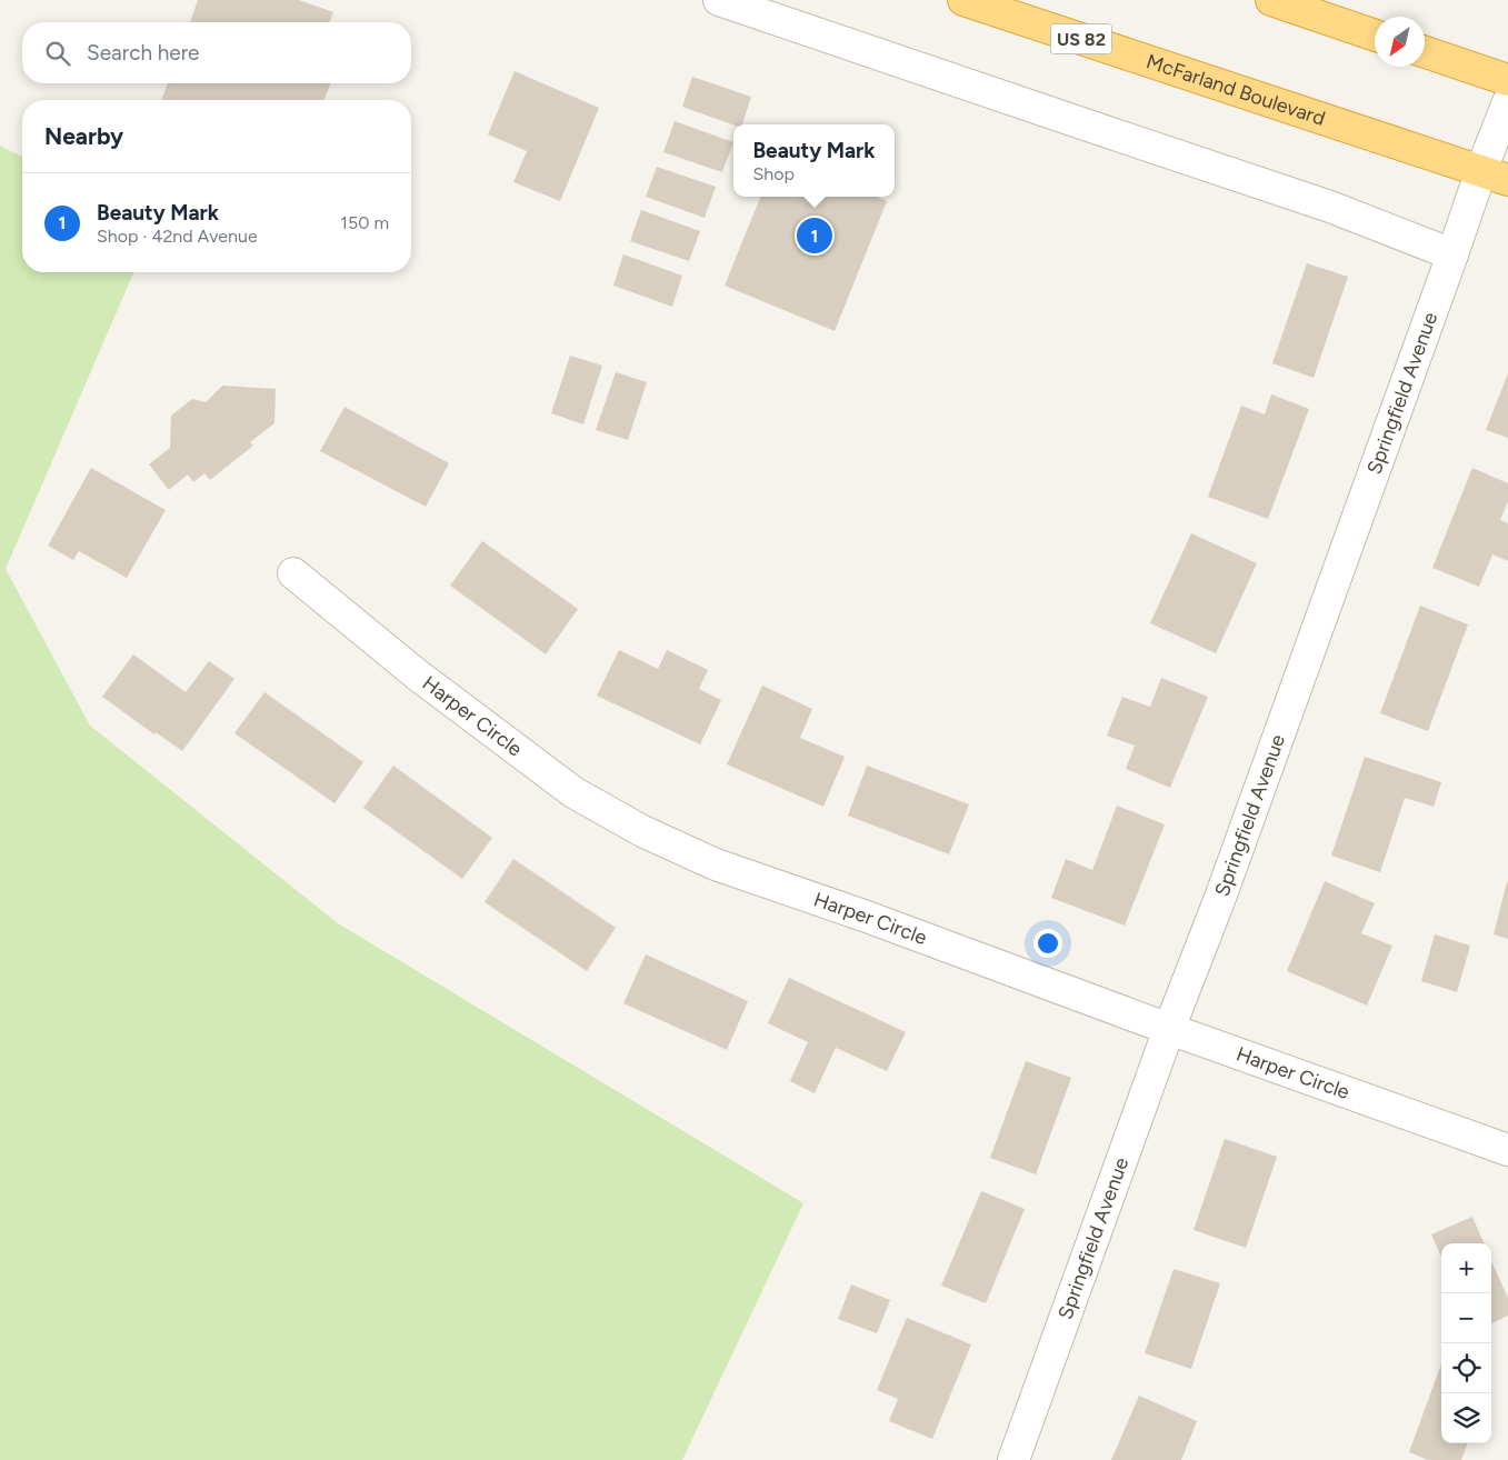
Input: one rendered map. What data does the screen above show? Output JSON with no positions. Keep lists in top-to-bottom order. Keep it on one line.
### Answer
{"streets":{"highway":["US 82","McFarland Boulevard"],"street":["Springfield Avenue","Harper Circle"]},"crossings":[["McFarland Boulevard","Springfield Avenue"],["Springfield Avenue","Harper Circle"]],"north":"bottom left","page":{"search":"Search here","heading":"Nearby","popup":["Beauty Mark","Shop"],"list":[{"mark":"1","name":"Beauty Mark","note":"Shop · 42nd Avenue","value":"150 m"}],"pins":"1","map_buttons":["+","−"]}}
